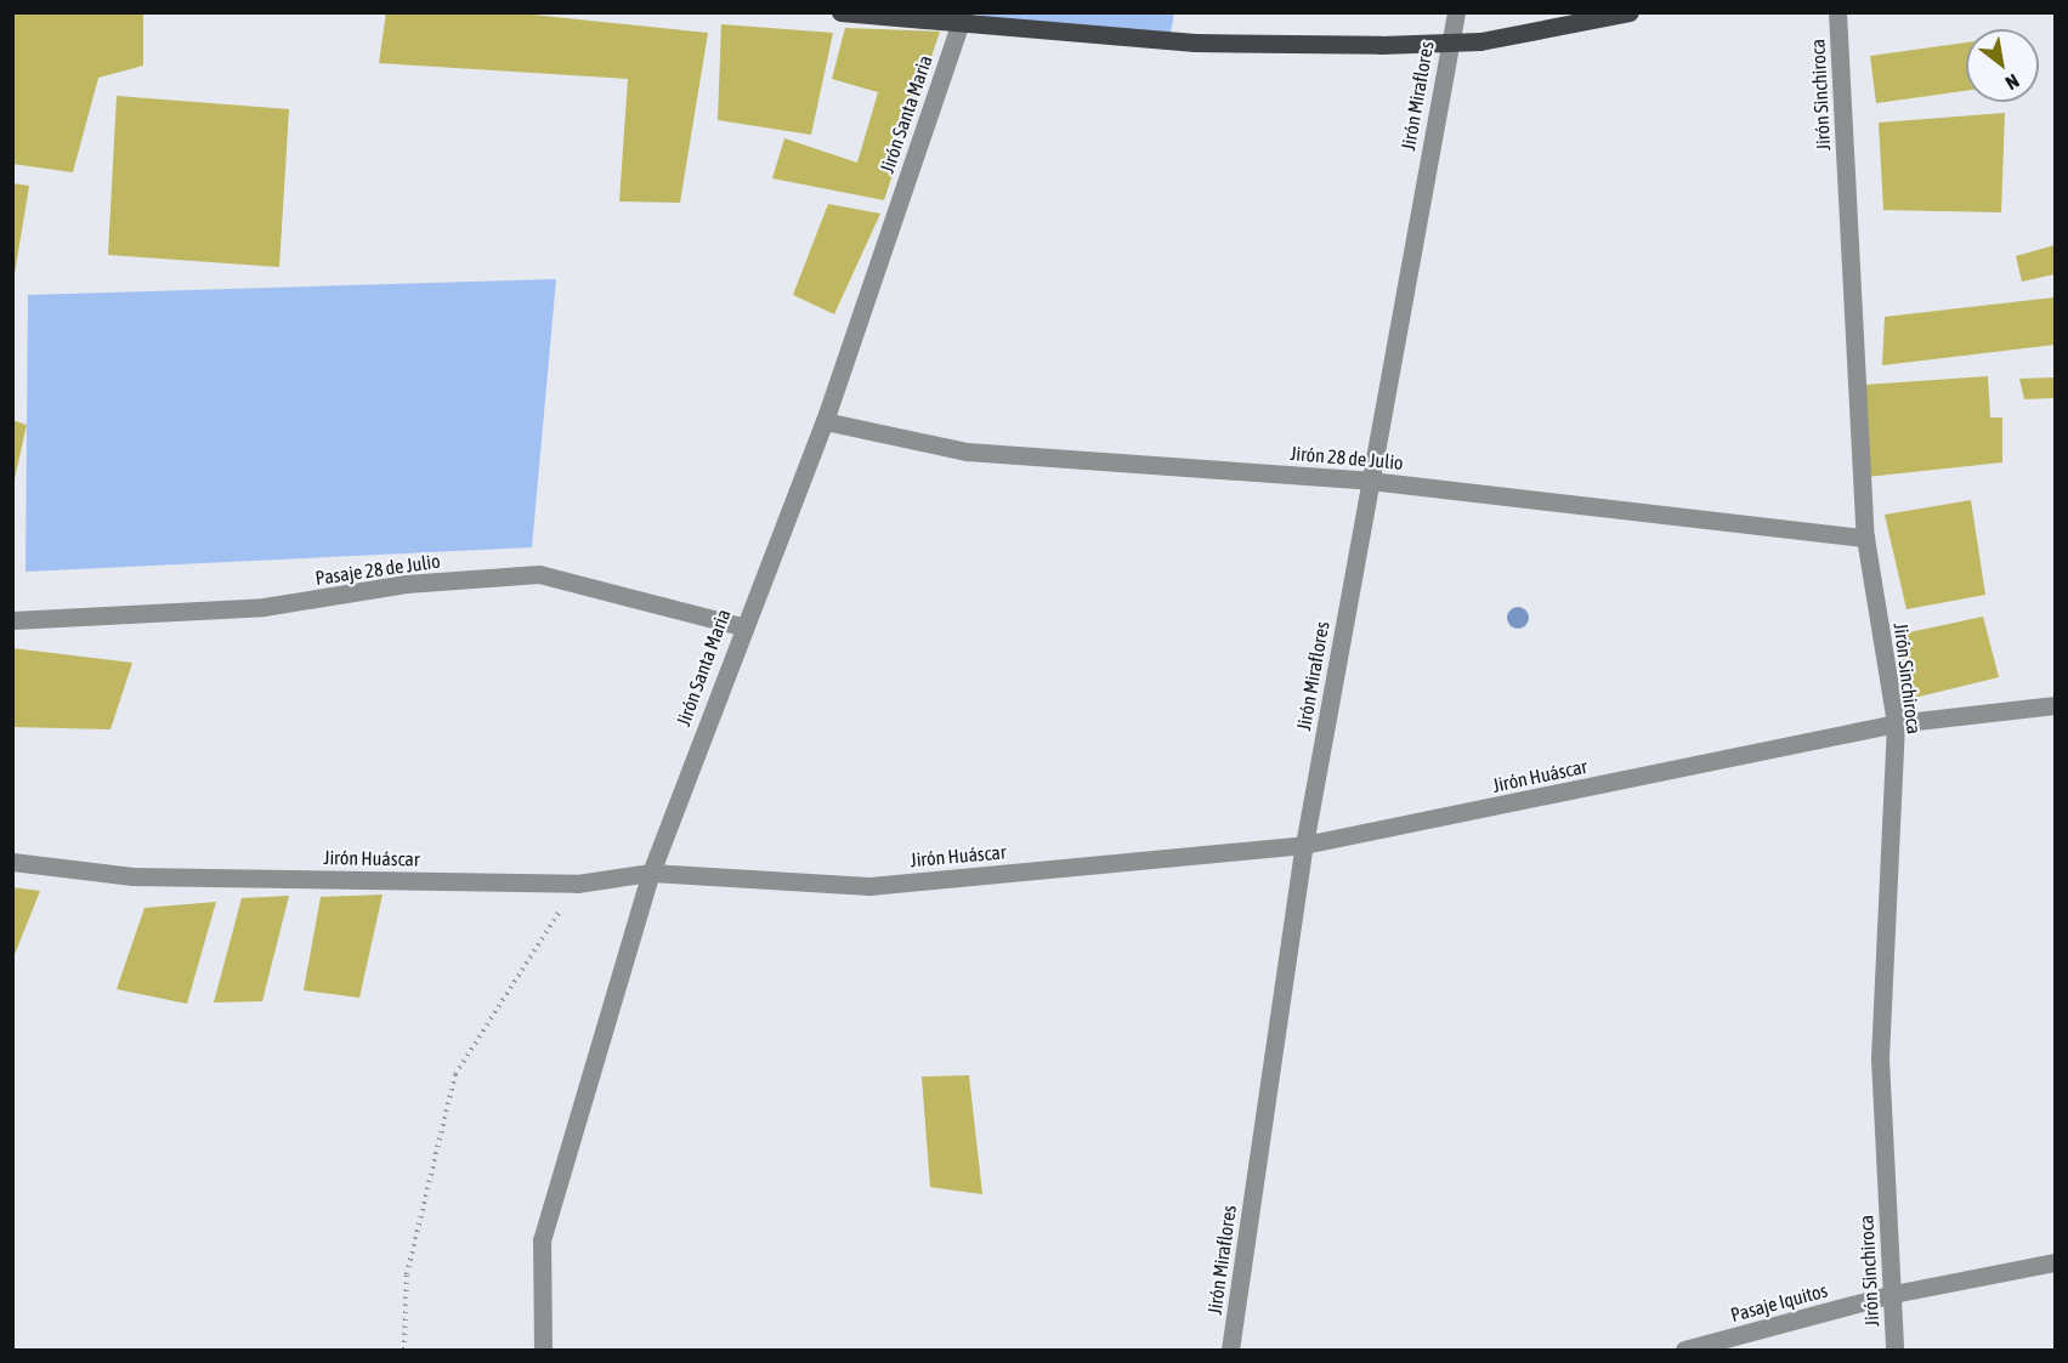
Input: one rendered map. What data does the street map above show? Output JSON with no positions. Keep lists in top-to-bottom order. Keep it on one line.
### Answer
{"streets":{"street":["Jirón Sinchiroca","Jirón Miraflores","Jirón Santa Maria","Jirón 28 de Julio","Pasaje 28 de Julio","Jirón Huáscar","Pasaje Iquitos"]},"crossings":[["Jirón Sinchiroca","Jirón 28 de Julio"],["Jirón Sinchiroca","Jirón Huáscar"],["Jirón Sinchiroca","Pasaje Iquitos"],["Jirón Miraflores","Jirón 28 de Julio"],["Jirón Miraflores","Jirón Huáscar"],["Jirón Santa Maria","Jirón 28 de Julio"],["Jirón Santa Maria","Pasaje 28 de Julio"],["Jirón Santa Maria","Jirón Huáscar"]],"north":"bottom right"}
